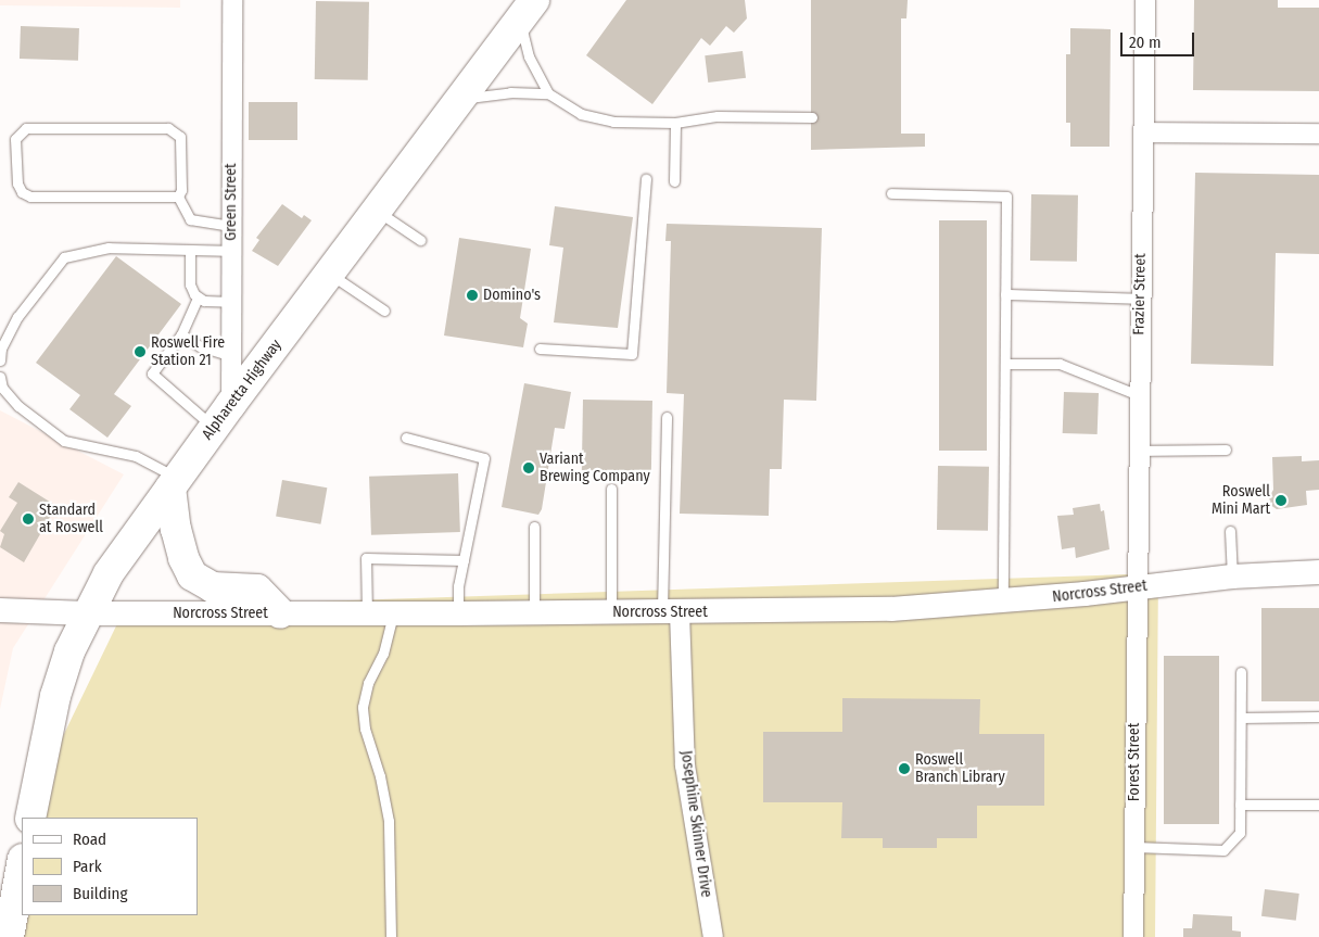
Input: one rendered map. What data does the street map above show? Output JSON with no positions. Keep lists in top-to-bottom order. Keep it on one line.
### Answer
{"streets":{"highway":["Alpharetta Highway"],"street":["Green Street","Frazier Street","Norcross Street","Forest Street","Josephine Skinner Drive"]},"crossings":[["Green Street","Alpharetta Highway"],["Frazier Street","Norcross Street"],["Frazier Street","Forest Street"],["Alpharetta Highway","Norcross Street"],["Norcross Street","Forest Street"],["Norcross Street","Josephine Skinner Drive"]],"places":["Domino's","Roswell Fire Station 21","Variant Brewing Company","Roswell Mini Mart","Standard at Roswell","Roswell Branch Library"],"legend":["Road","Park","Building"],"scale_bar":"20 m"}
